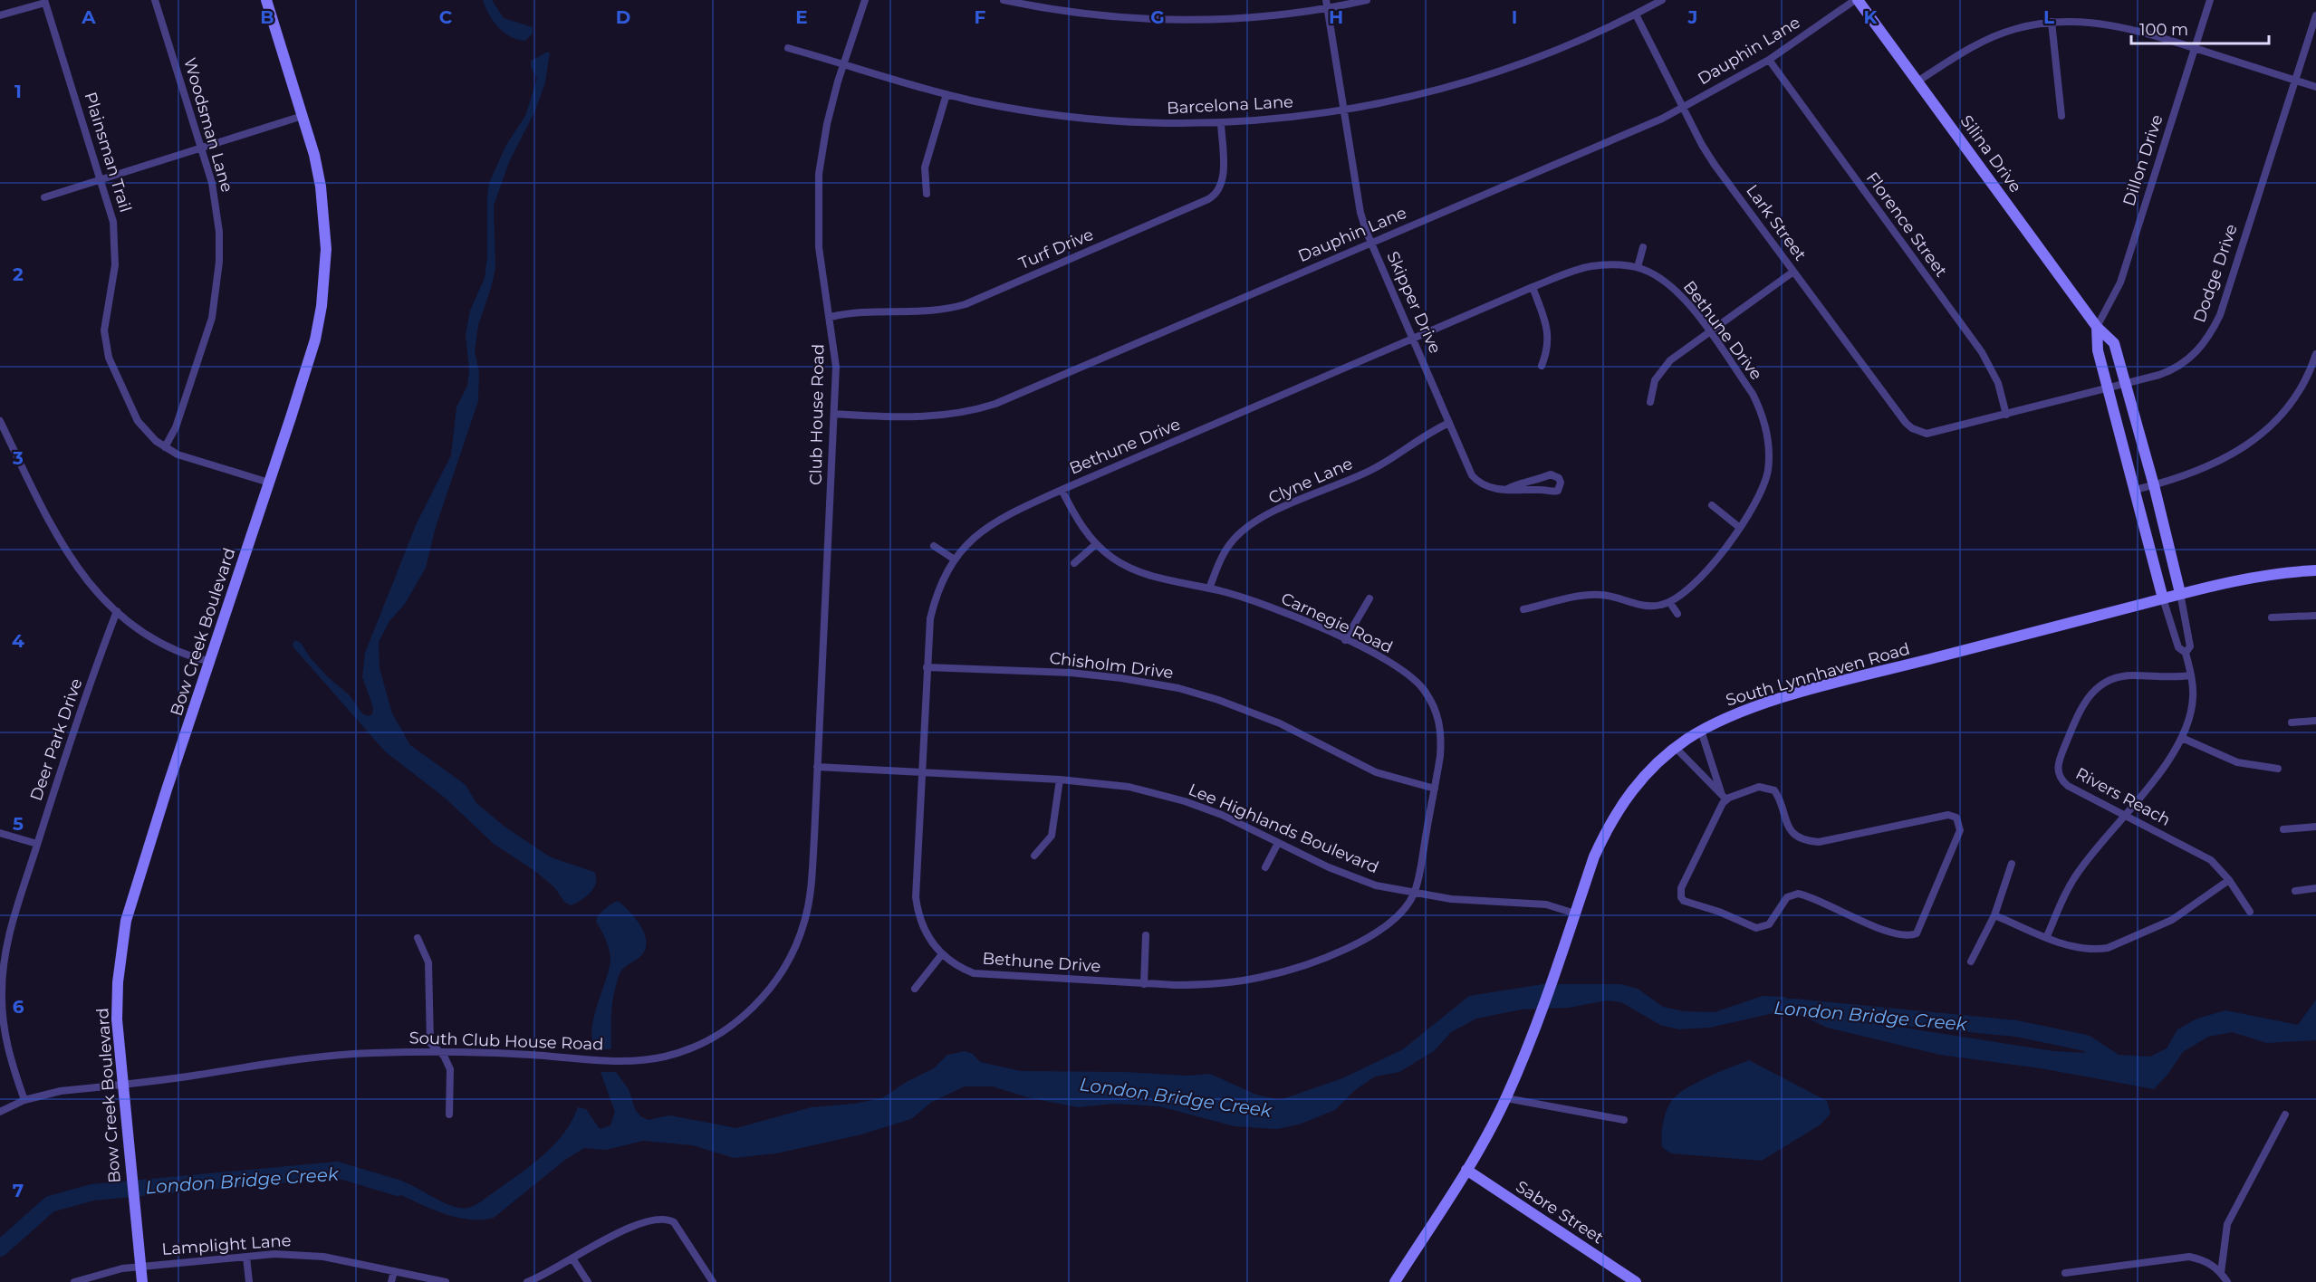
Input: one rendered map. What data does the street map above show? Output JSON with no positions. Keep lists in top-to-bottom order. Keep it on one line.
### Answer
{"streets":{"street":["Dauphin Lane","Barcelona Lane","Woodsman Lane","Plainsman Trail","Silina Drive","Dillon Drive","Lark Street","Florence Street","Turf Drive","Dodge Drive","Skipper Drive","Bethune Drive","Club House Road","Clyne Lane","Carnegie Road","Bow Creek Boulevard","Chisholm Drive","South Lynnhaven Road","Deer Park Drive","Rivers Reach","Lee Highlands Boulevard","South Club House Road","Sabre Street","Lamplight Lane"]},"crossings":[["Dauphin Lane","Silina Drive"],["Dauphin Lane","Lark Street"],["Dauphin Lane","Florence Street"],["Dauphin Lane","Skipper Drive"],["Dauphin Lane","Club House Road"],["Barcelona Lane","Lark Street"],["Barcelona Lane","Turf Drive"],["Barcelona Lane","Skipper Drive"],["Barcelona Lane","Club House Road"],["Woodsman Lane","Plainsman Trail"],["Plainsman Trail","Bow Creek Boulevard"],["Silina Drive","Dillon Drive"],["Silina Drive","Dodge Drive"],["Silina Drive","South Lynnhaven Road"],["Lark Street","Dodge Drive"],["Florence Street","Dodge Drive"],["Turf Drive","Club House Road"],["Skipper Drive","Bethune Drive"],["Skipper Drive","Clyne Lane"],["Bethune Drive","Carnegie Road"],["Bethune Drive","Chisholm Drive"],["Bethune Drive","Lee Highlands Boulevard"],["Club House Road","Lee Highlands Boulevard"],["Club House Road","South Club House Road"],["Clyne Lane","Carnegie Road"],["Carnegie Road","Chisholm Drive"],["Carnegie Road","Lee Highlands Boulevard"],["Bow Creek Boulevard","South Club House Road"],["Bow Creek Boulevard","Lamplight Lane"],["South Lynnhaven Road","Lee Highlands Boulevard"],["South Lynnhaven Road","Sabre Street"],["Deer Park Drive","South Club House Road"]],"water":["London Bridge Creek"],"scale_bar":"100 m","grid":{"columns":["A","B","C","D","E","F","G","H","I","J","K","L"],"rows":["1","2","3","4","5","6","7"]}}
